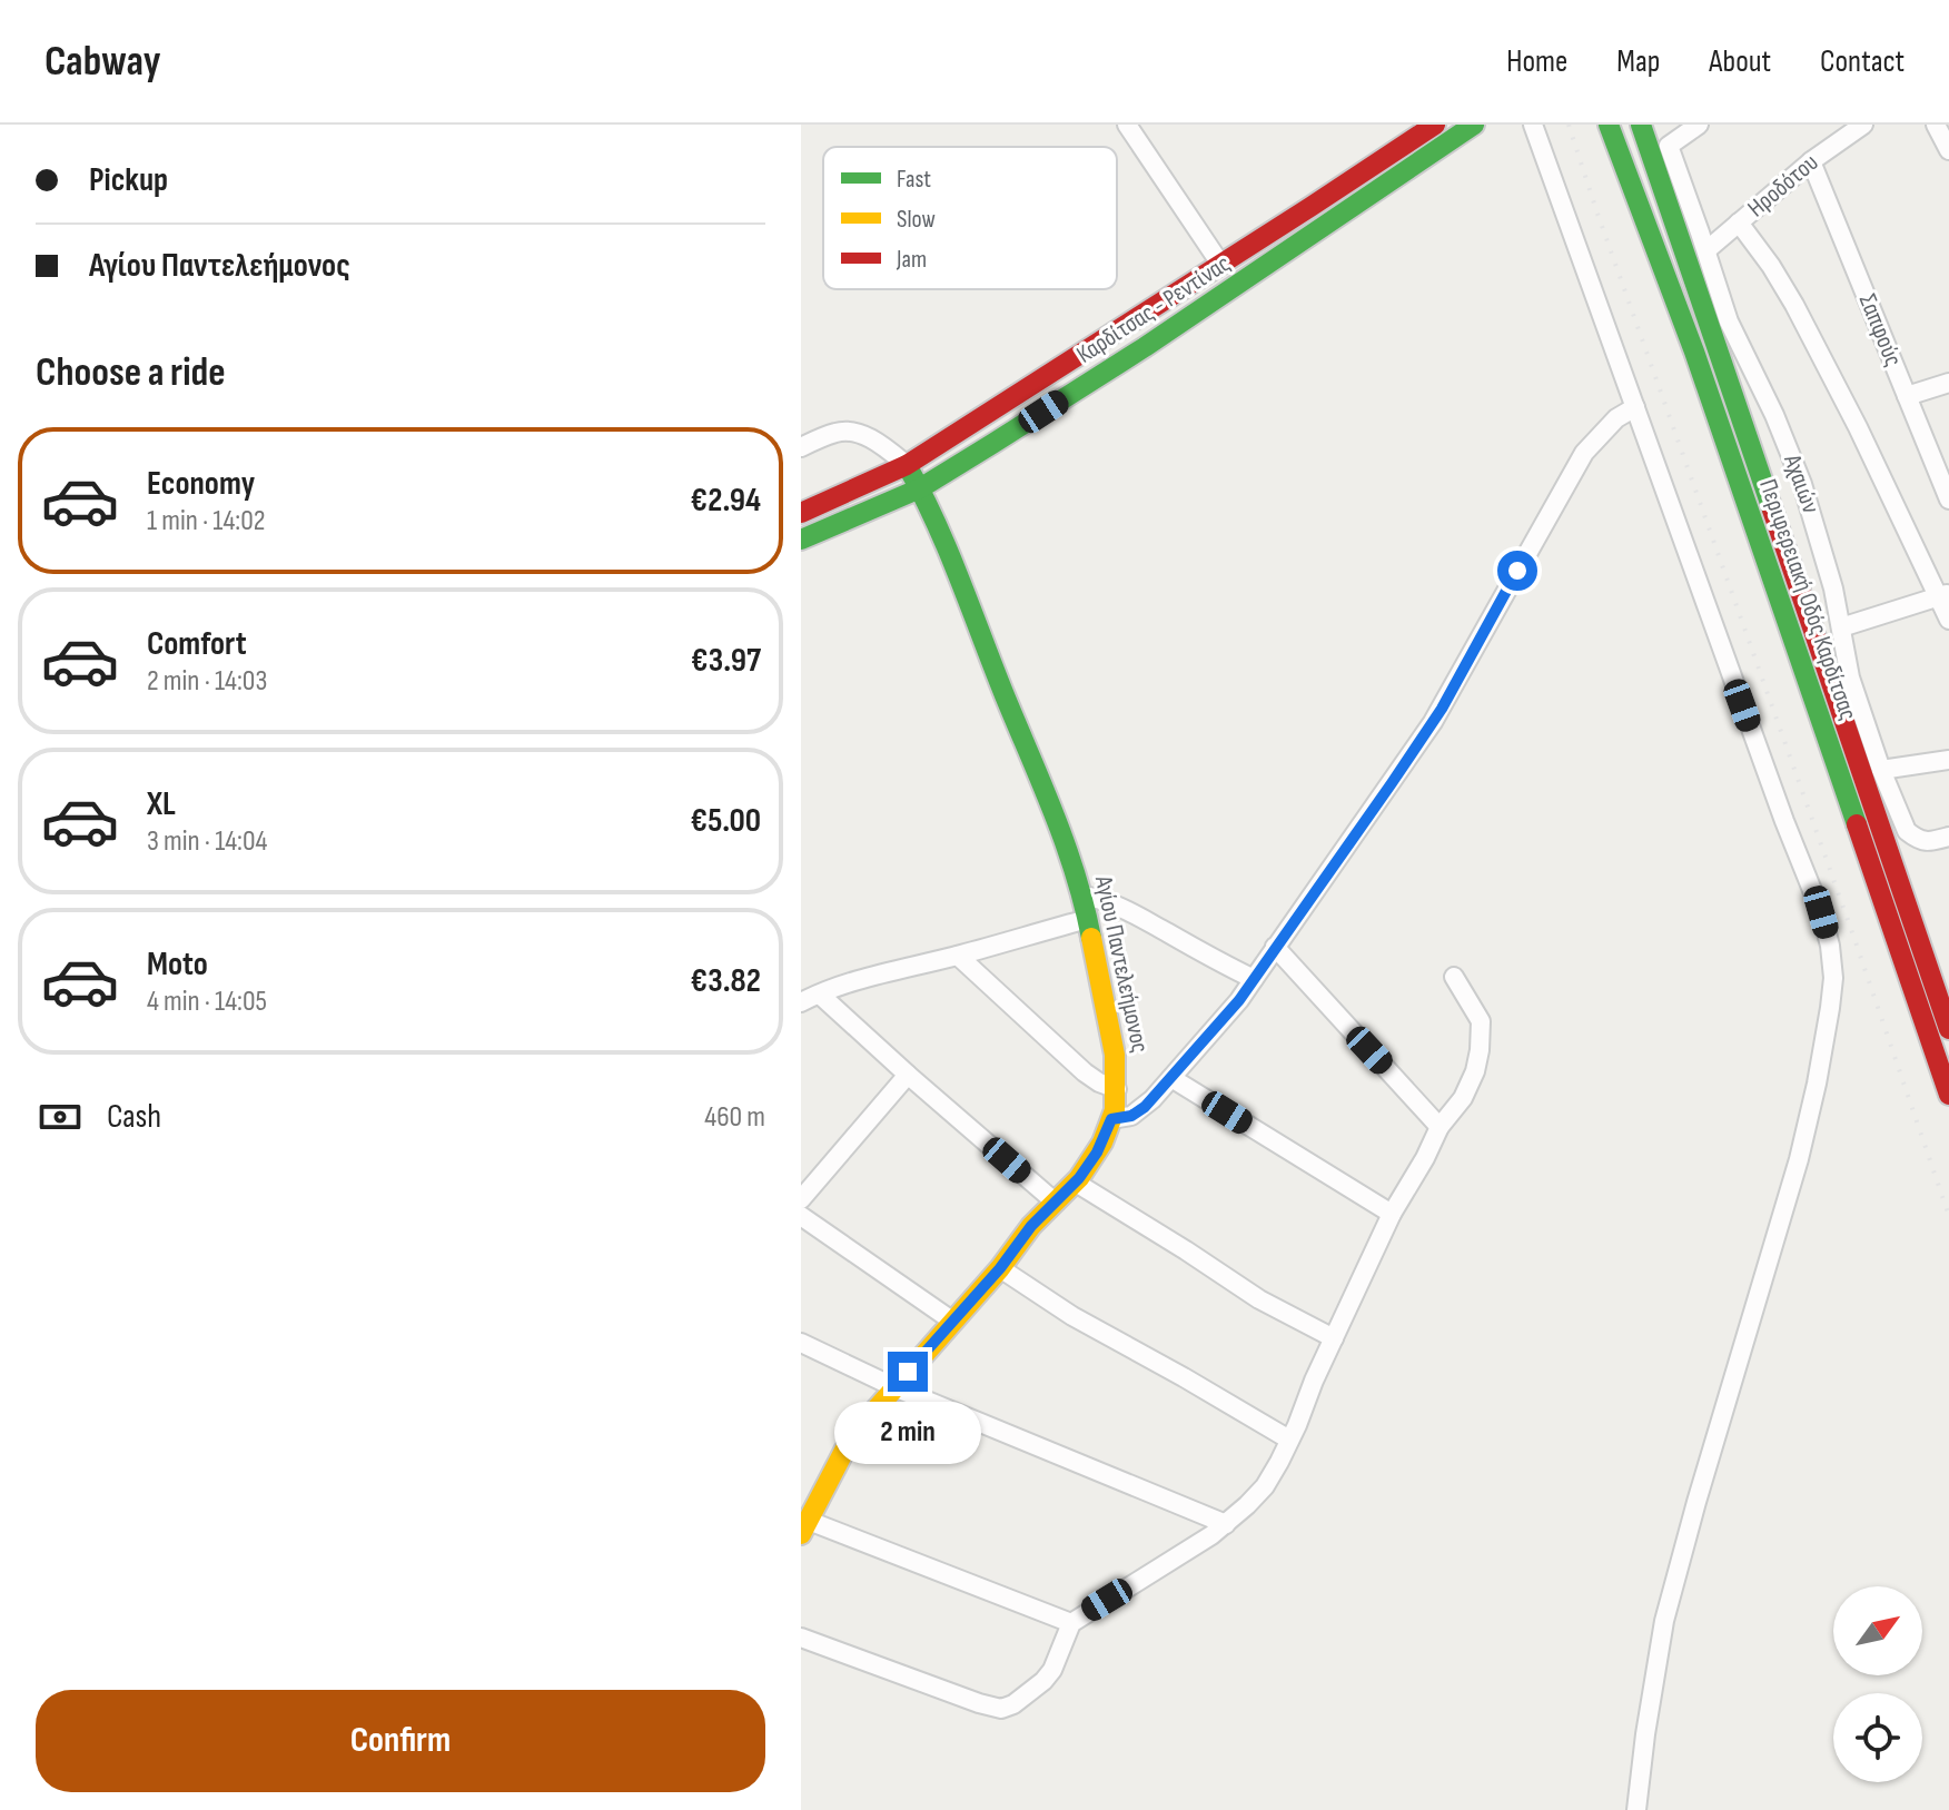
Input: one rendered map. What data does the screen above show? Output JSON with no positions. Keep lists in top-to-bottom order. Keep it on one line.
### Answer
{"streets":{"main road":["Καρδίτσας - Ρεντίνας","Περιφερειακή Οδός Καρδίτσας","Αγίου Παντελεήμονος"],"street":["Ηροδότου","Σαπφούς","Αχαιών"]},"crossings":[["Ηροδότου","Σαπφούς"],["Ηροδότου","Αχαιών"],["Καρδίτσας - Ρεντίνας","Αγίου Παντελεήμονος"]],"legend":["Fast","Slow","Jam"],"north":"top right","page":{"header":"Cabway","nav":["Home","Map","About","Contact"],"banner":["Pickup","Αγίου Παντελεήμονος"],"heading":"Choose a ride","list":[{"name":"Economy","note":"1 min · 14:02","value":"€2.94"},{"name":"Comfort","note":"2 min · 14:03","value":"€3.97"},{"name":"XL","note":"3 min · 14:04","value":"€5.00"},{"name":"Moto","note":"4 min · 14:05","value":"€3.82"}],"pay":["Cash","460 m"],"bubble":"2 min","buttons":"Confirm"}}
